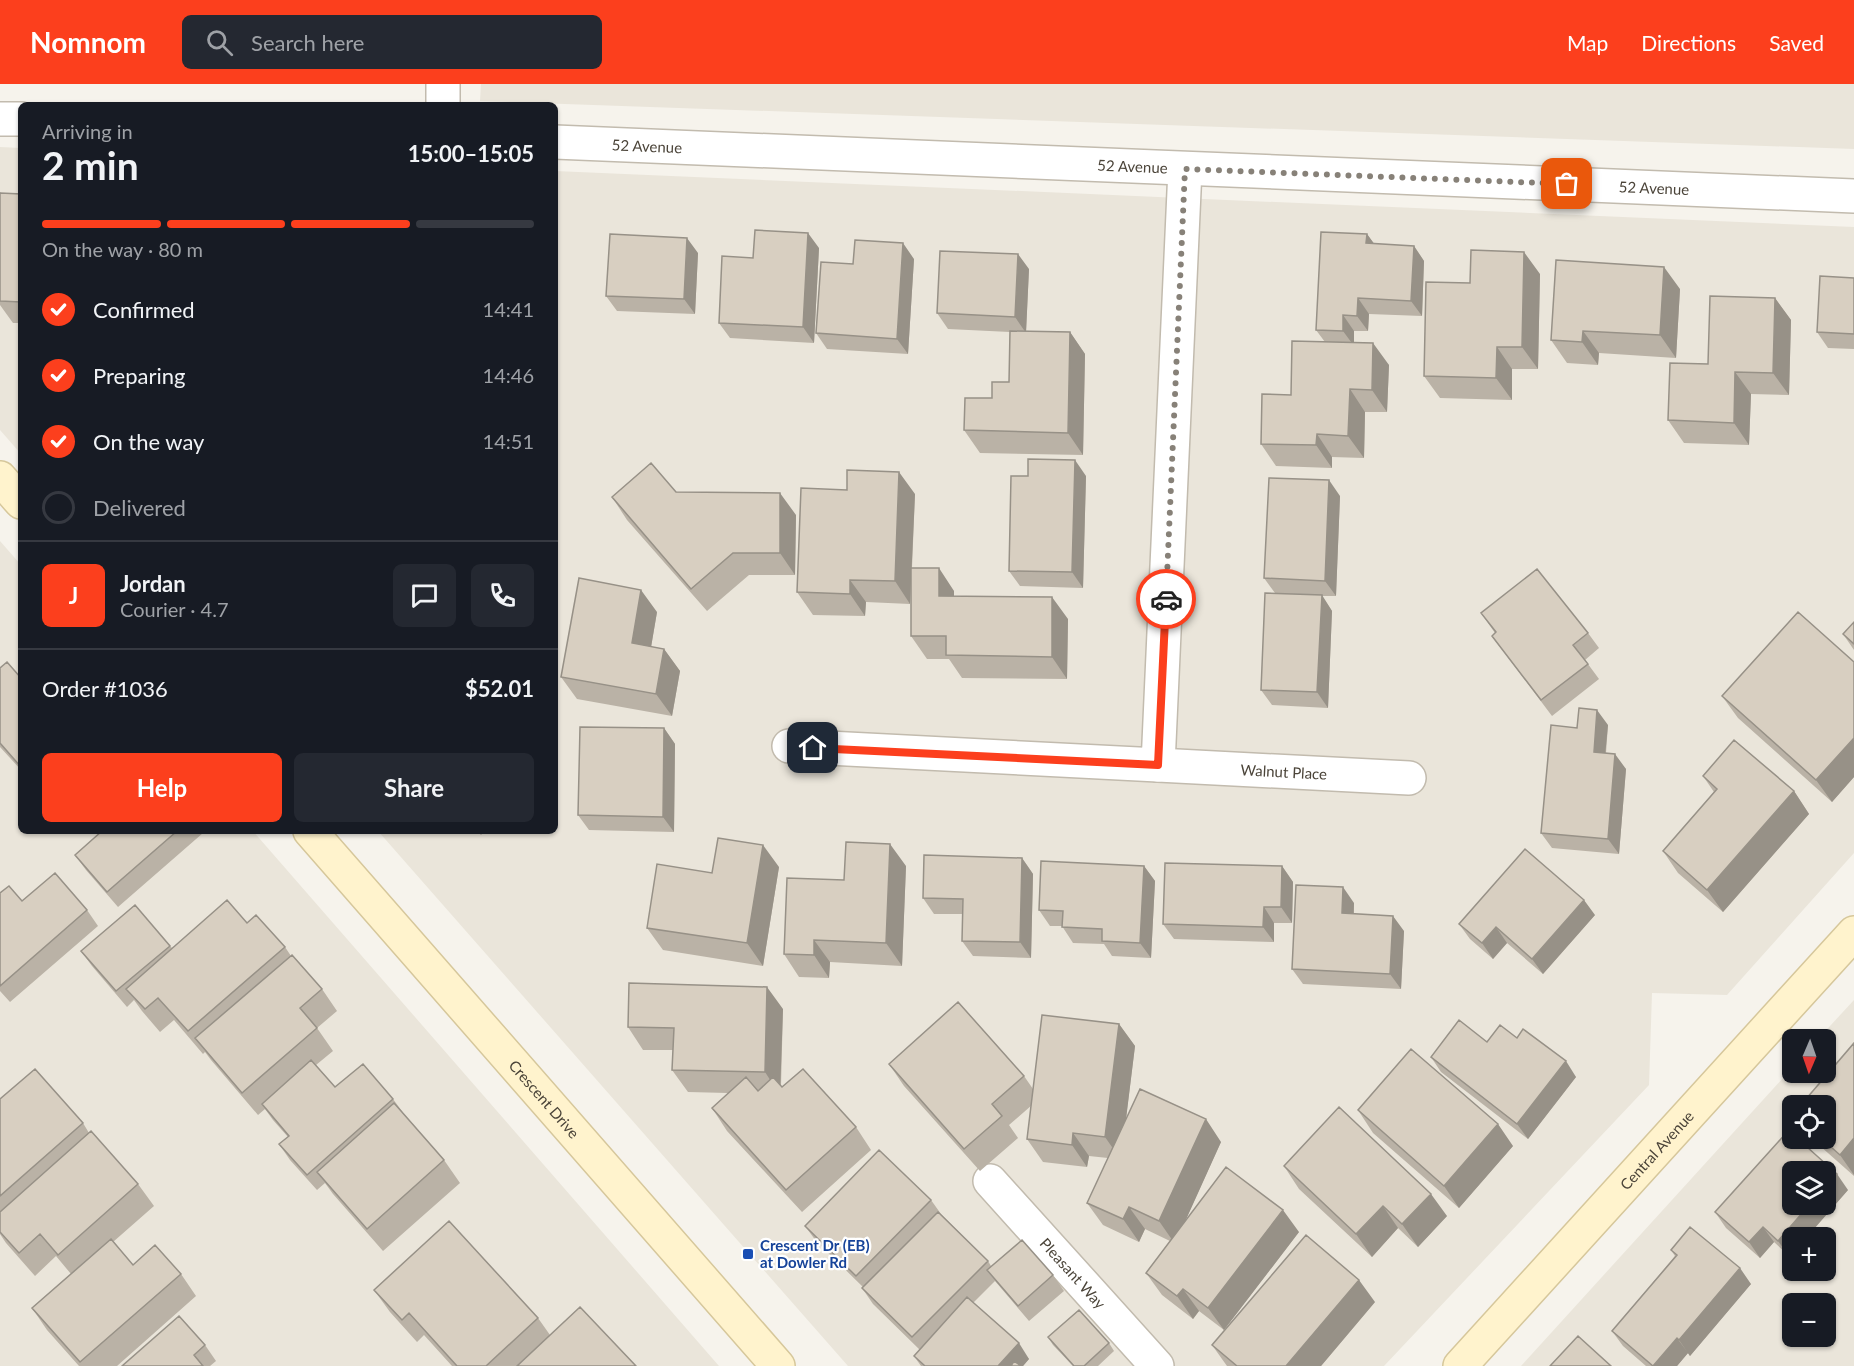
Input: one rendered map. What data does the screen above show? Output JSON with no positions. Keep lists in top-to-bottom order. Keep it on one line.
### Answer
{"streets":{"street":["52 Avenue","Walnut Place","Crescent Drive","Central Avenue","Pleasant Way"]},"places":{"transit":["Crescent Dr (EB) at Dowler Rd"]},"north":"bottom","page":{"header":"Nomnom","search":"Search here","nav":["Map","Directions","Saved"],"heading":["2 min","Arriving in","15:00–15:05"],"panel":["Jordan","Courier · 4.7","Order #1036","$52.01"],"bar":"On the way · 80 m","list":[["Confirmed","14:41"],["Preparing","14:46"],["On the way","14:51"],"Delivered"],"round":"J","buttons":["Help","Share"],"map_buttons":["+","−"]}}
